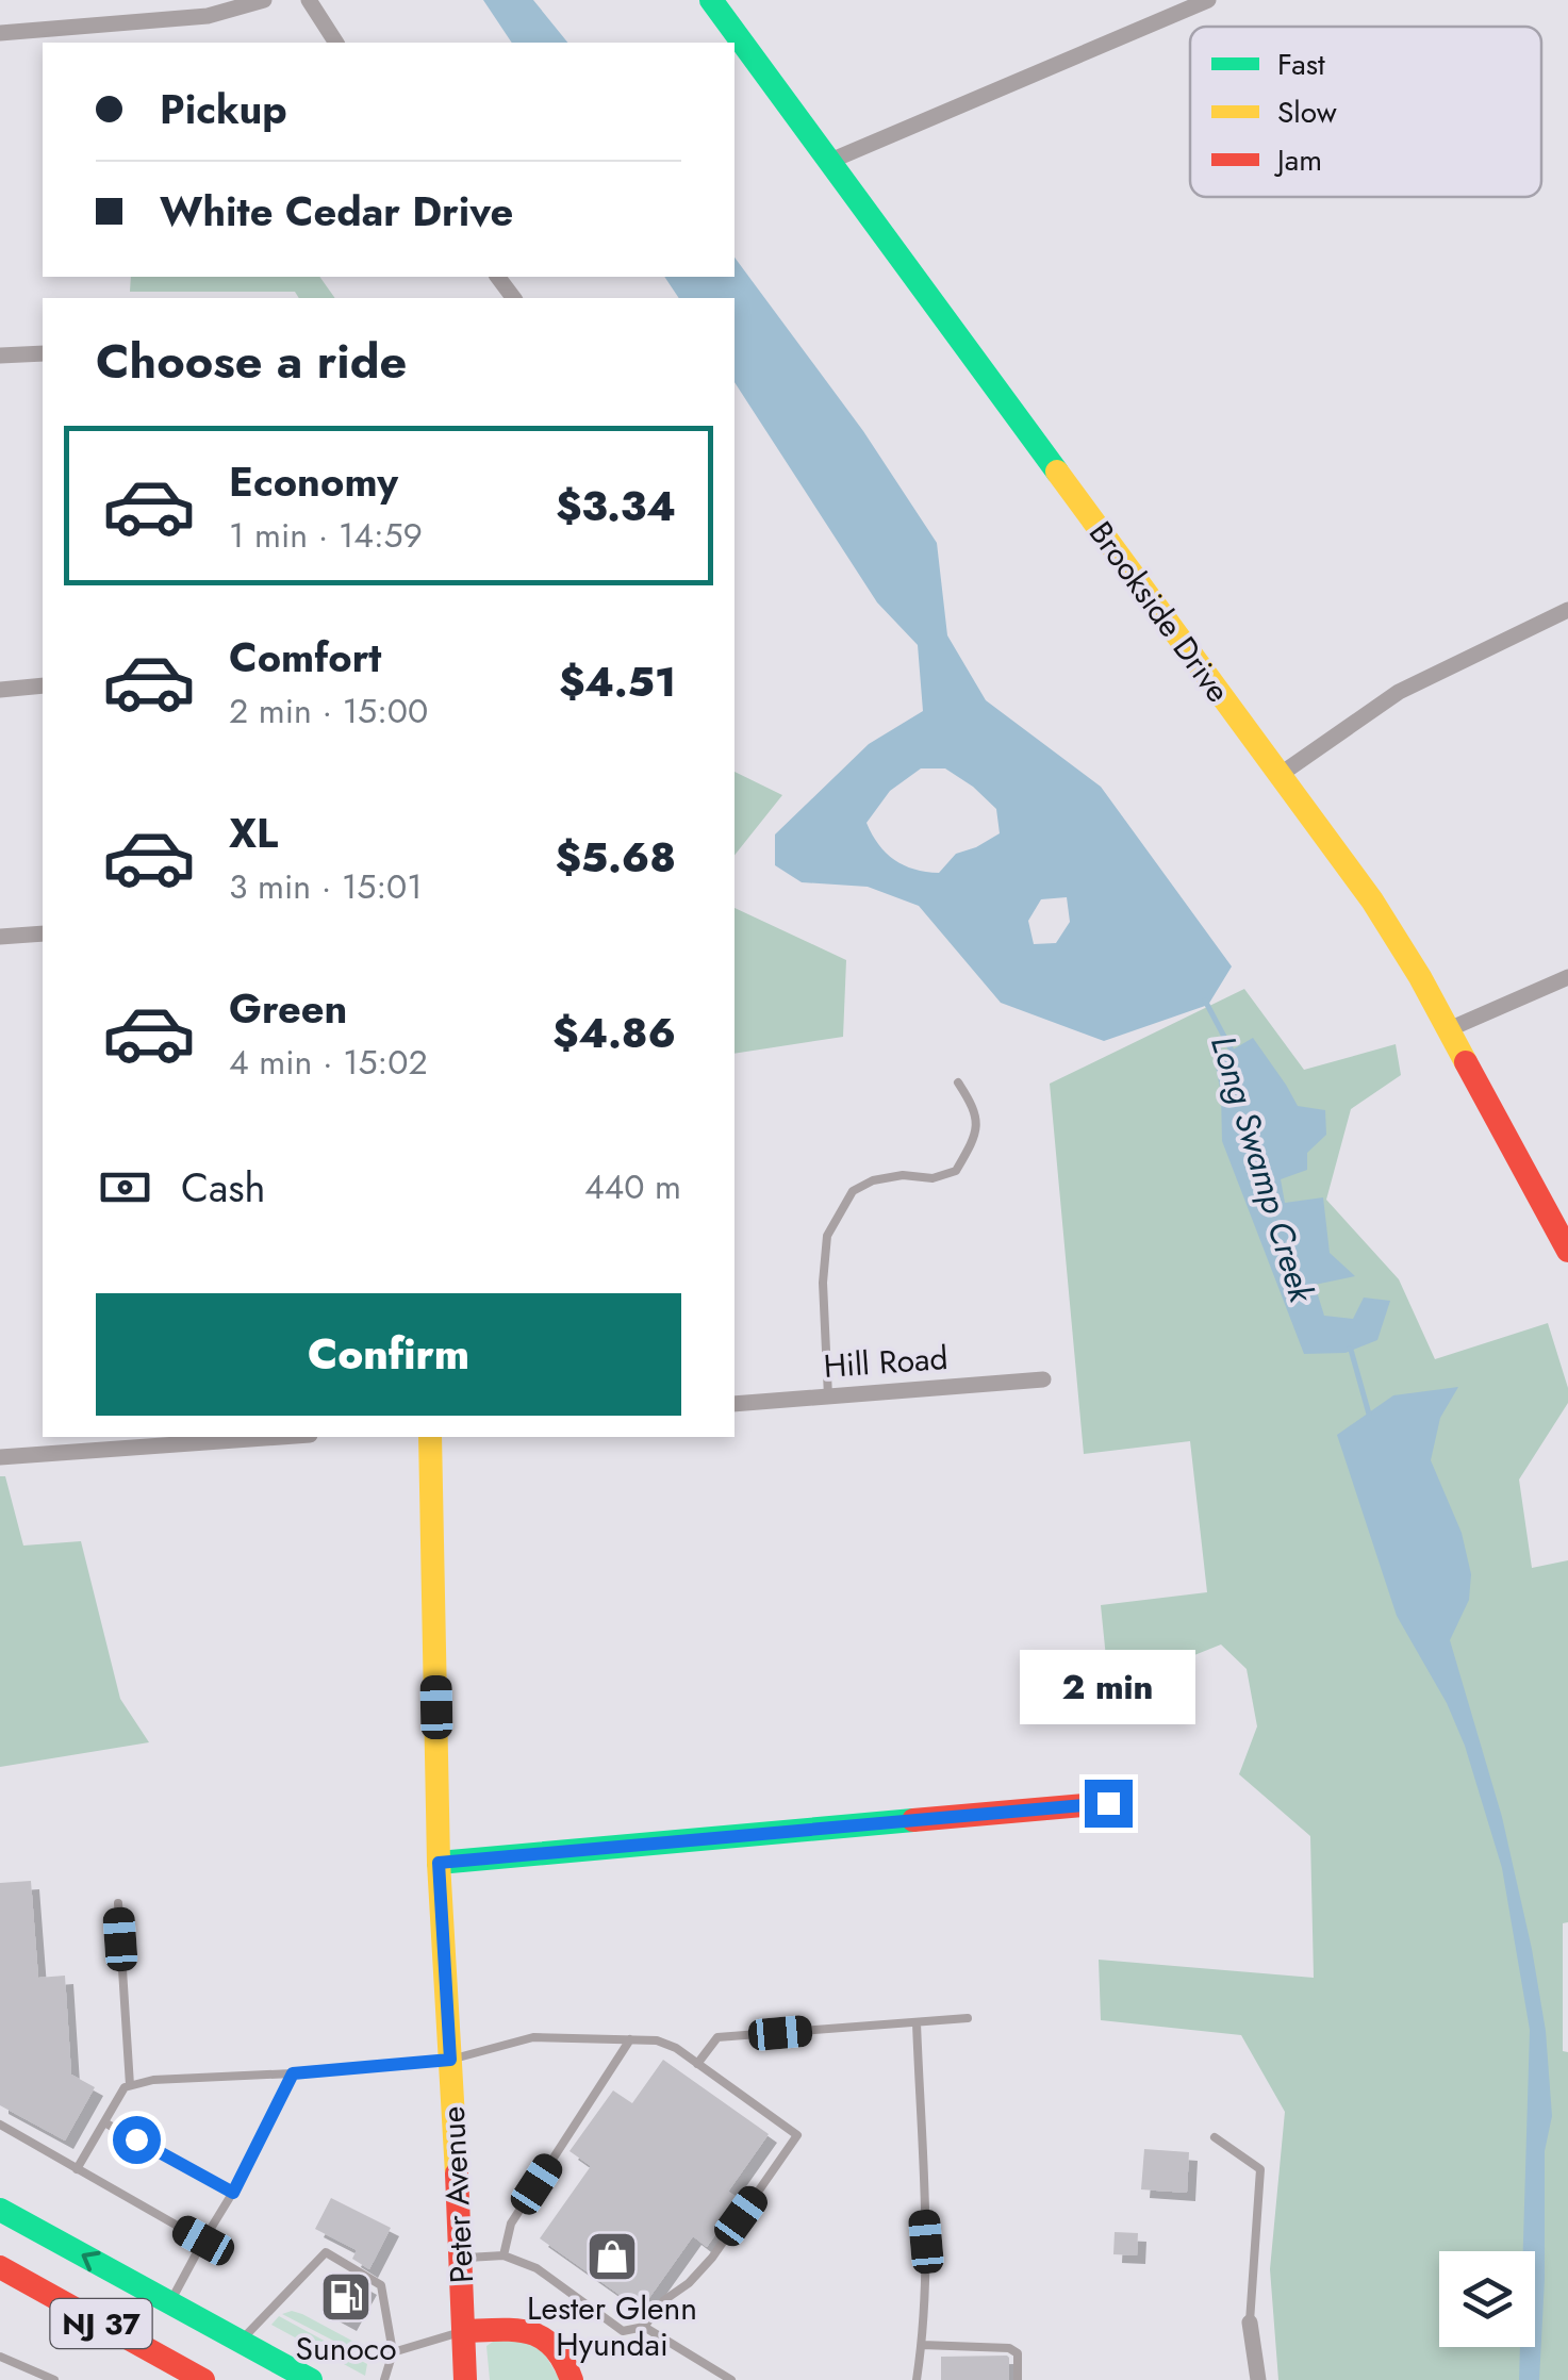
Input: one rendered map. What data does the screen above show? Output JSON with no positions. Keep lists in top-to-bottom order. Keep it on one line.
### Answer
{"streets":{"main road":["Brookside Drive","Peter Avenue","NJ 37"],"street":["Hill Road"]},"water":["Long Swamp Creek"],"places":{"shop":["Lester Glenn Hyundai"],"fuel station":["Sunoco"]},"legend":["Fast","Slow","Jam"],"page":{"banner":["Pickup","White Cedar Drive"],"heading":"Choose a ride","list":[{"name":"Economy","note":"1 min · 14:59","value":"$3.34"},{"name":"Comfort","note":"2 min · 15:00","value":"$4.51"},{"name":"XL","note":"3 min · 15:01","value":"$5.68"},{"name":"Green","note":"4 min · 15:02","value":"$4.86"}],"pay":["Cash","440 m"],"buttons":"Confirm","bubble":"2 min"}}
